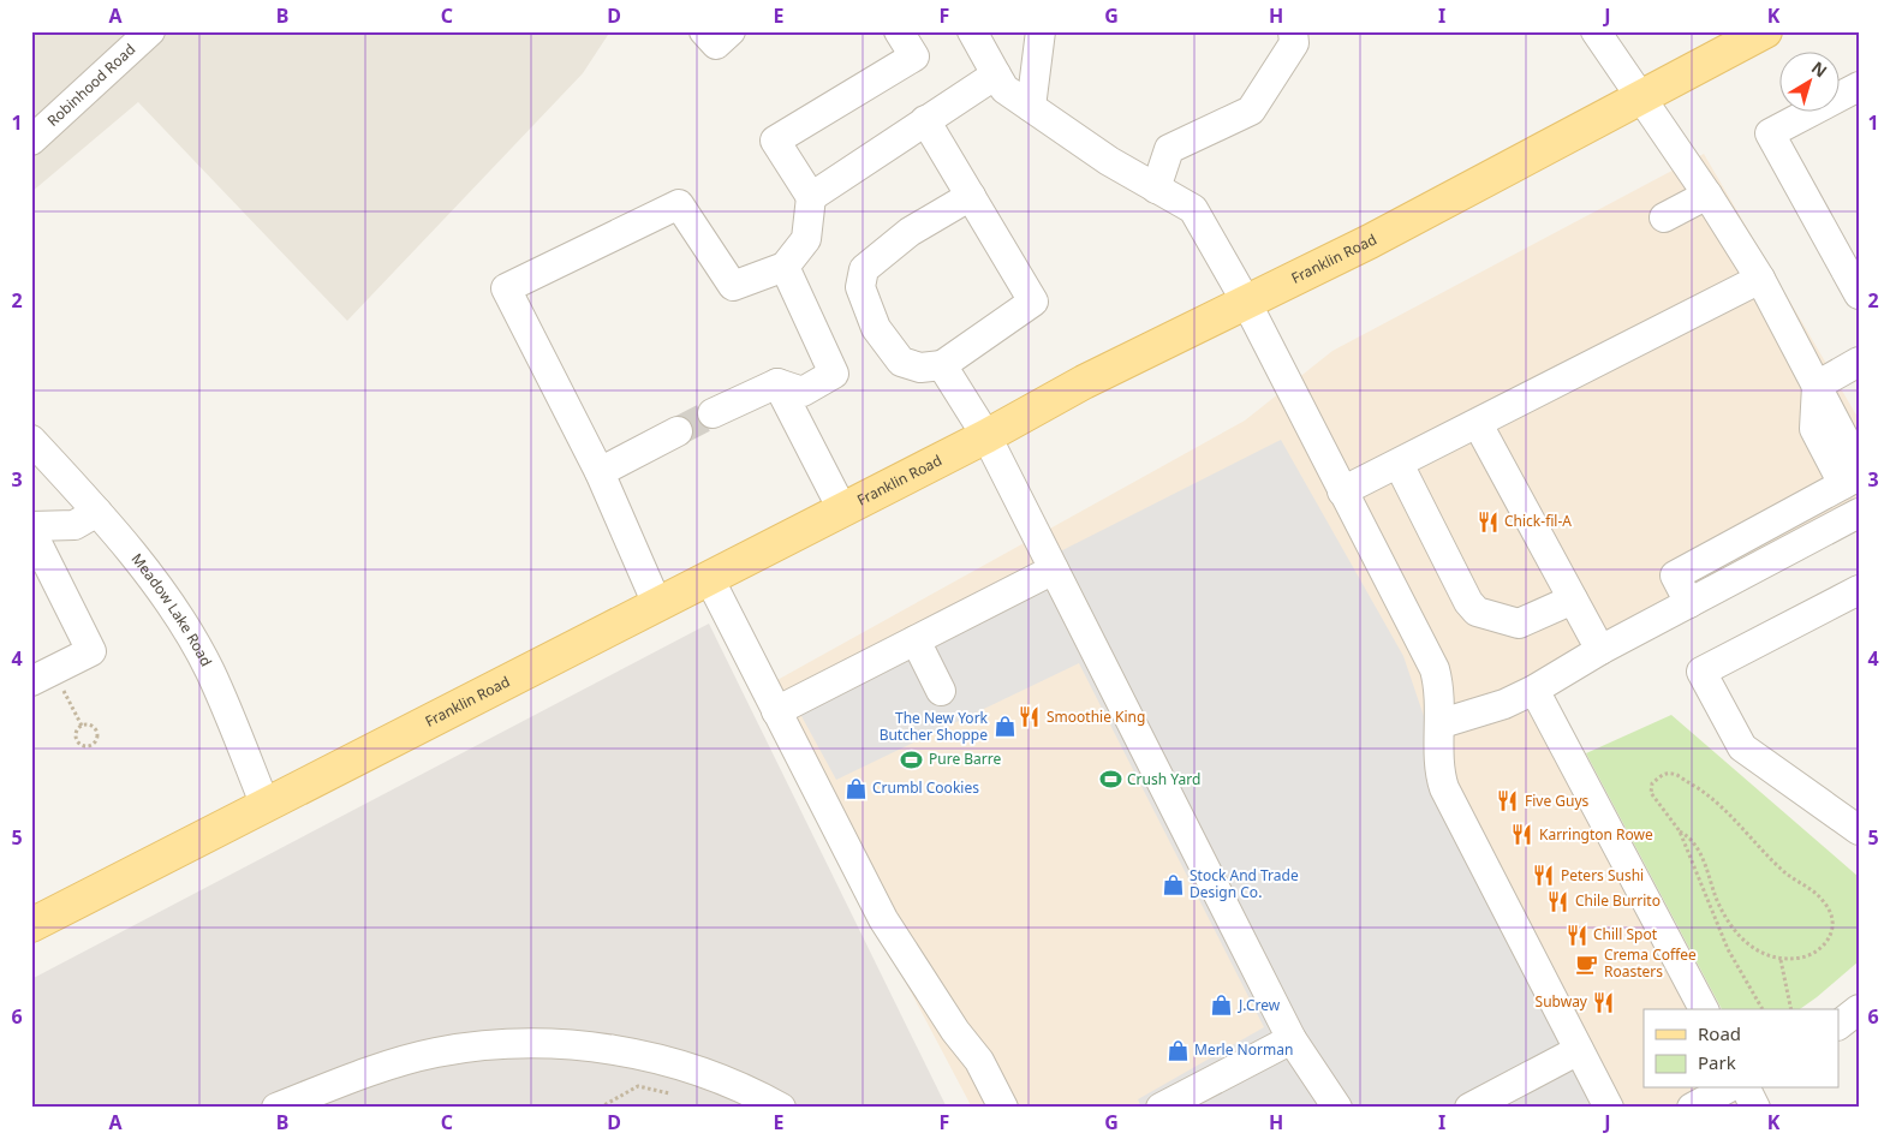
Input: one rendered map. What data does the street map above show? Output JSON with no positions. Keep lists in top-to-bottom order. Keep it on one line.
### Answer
{"streets":{"main road":["Franklin Road"],"street":["Robinhood Road","Meadow Lake Road"]},"crossings":[["Franklin Road","Meadow Lake Road"]],"places":{"restaurant":["Chick-fil-A","Smoothie King","Five Guys","Karrington Rowe","Peters Sushi","Chile Burrito","Chill Spot","Subway"],"shop":["The New York Butcher Shoppe","Crumbl Cookies","Stock And Trade Design Co.","J.Crew","Merle Norman"],"sports":["Pure Barre","Crush Yard"],"cafe":["Crema Coffee Roasters"]},"legend":["Road","Park"],"north":"top right","grid":{"columns":["A","B","C","D","E","F","G","H","I","J","K"],"rows":["1","2","3","4","5","6"]}}
